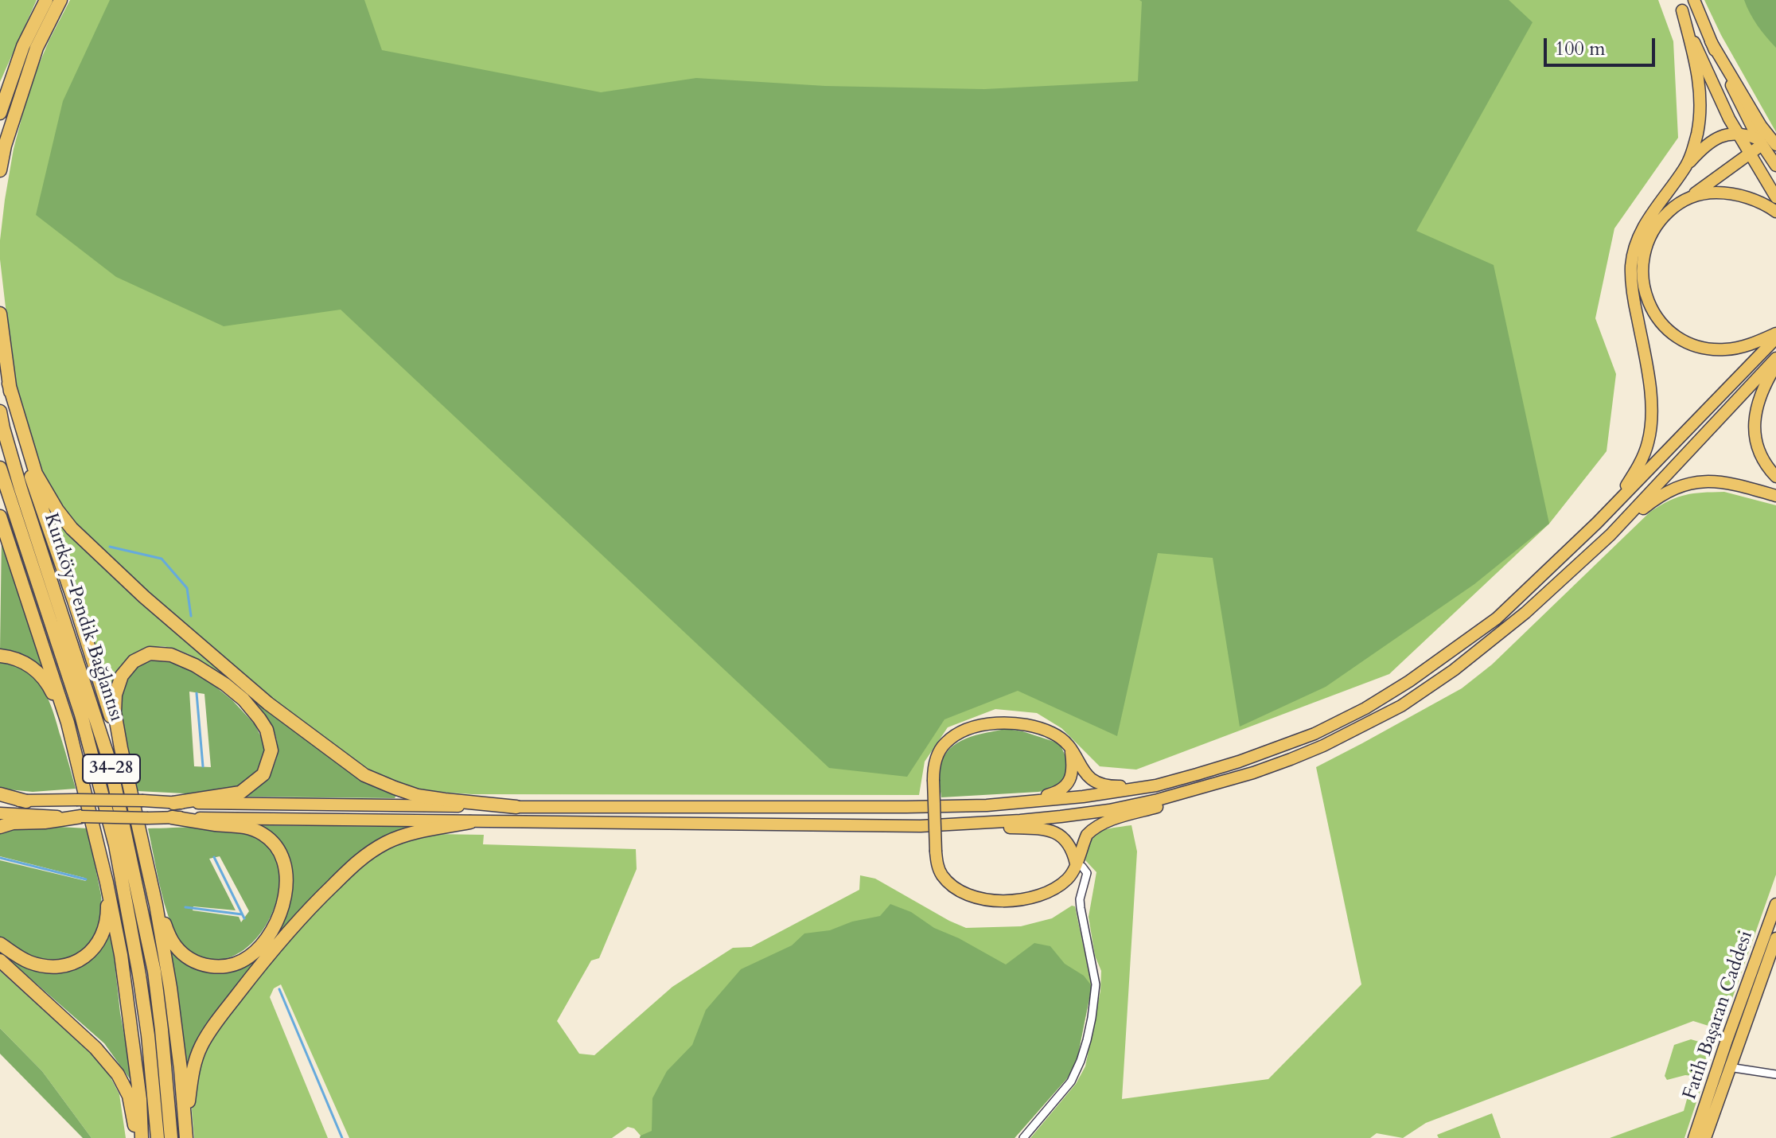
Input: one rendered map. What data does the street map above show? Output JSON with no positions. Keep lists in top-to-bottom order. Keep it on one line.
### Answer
{"streets":{"highway":["Kurtköy-Pendik Bağlantısı","34-28"],"main road":["Fatih Başaran Caddesi"]},"scale_bar":"100 m"}
